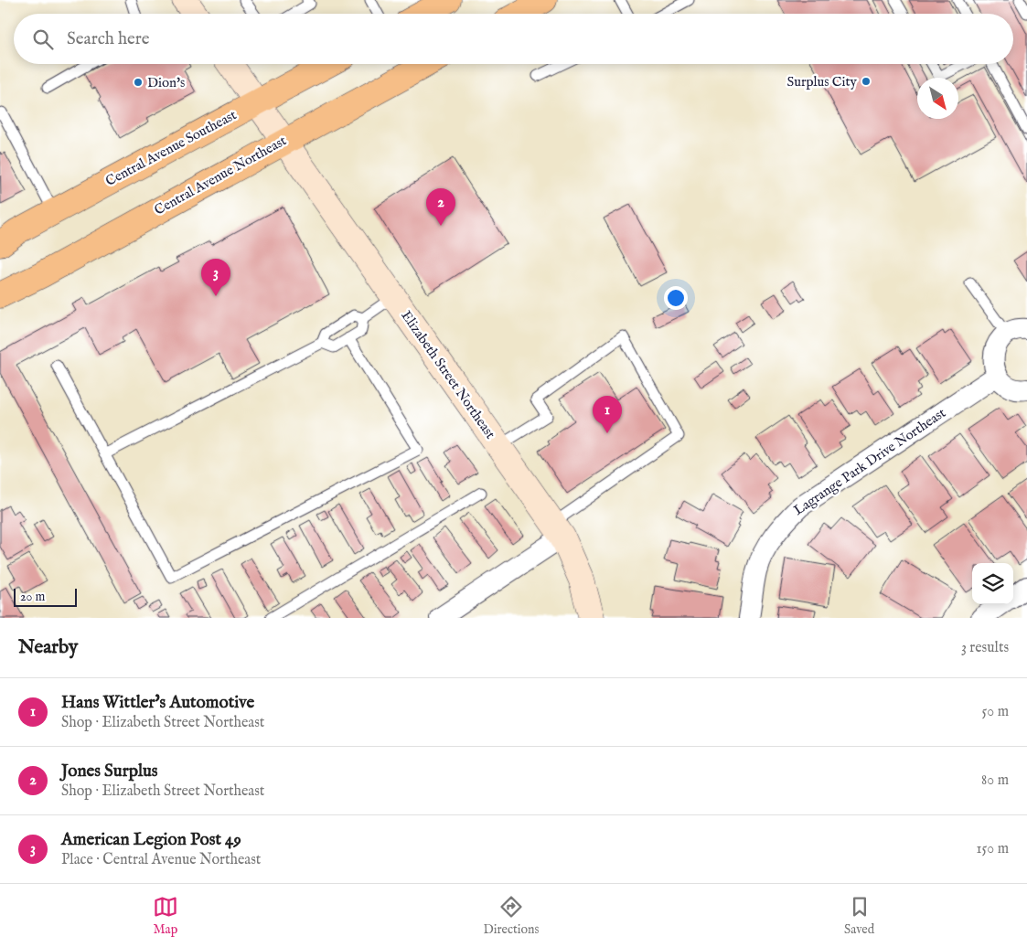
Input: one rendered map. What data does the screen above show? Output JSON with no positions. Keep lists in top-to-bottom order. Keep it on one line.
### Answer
{"streets":{"main road":["Central Avenue Southeast","Central Avenue Northeast"],"street":["Elizabeth Street Northeast","Lagrange Park Drive Northeast"]},"crossings":[["Central Avenue Southeast","Elizabeth Street Northeast"],["Central Avenue Northeast","Elizabeth Street Northeast"]],"places":["Surplus City","Dion's"],"scale_bar":"20 m","north":"bottom right","page":{"search":"Search here","pins":["2","3","1"],"scale":"20 m","heading":["Nearby","3 results"],"list":[{"mark":"1","name":"Hans Wittler's Automotive","note":"Shop · Elizabeth Street Northeast","value":"50 m"},{"mark":"2","name":"Jones Surplus","note":"Shop · Elizabeth Street Northeast","value":"80 m"},{"mark":"3","name":"American Legion Post 49","note":"Place · Central Avenue Northeast","value":"150 m"}],"nav":["Map","Directions","Saved"]}}
